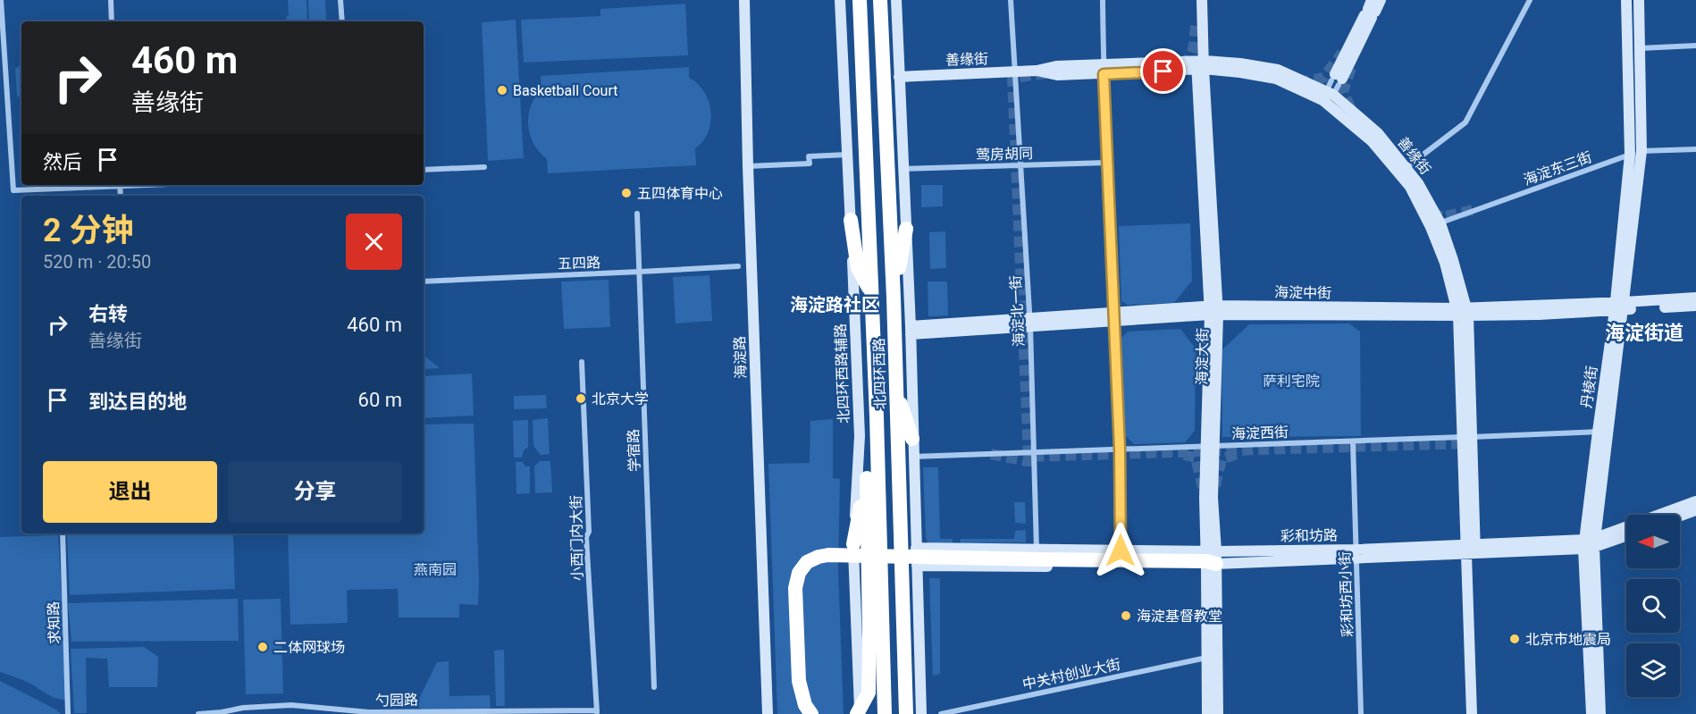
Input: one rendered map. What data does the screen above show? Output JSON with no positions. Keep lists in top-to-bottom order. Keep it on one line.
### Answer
{"streets":{"highway":["北四环西路"],"main road":["善缘街","海淀中街","海淀大街","海淀路","北四环西路辅路","丹棱街","彩和坊路"],"street":["莺房胡同","海淀东三街","五四路","海淀北一街","海淀西街","学宿路","小西门内大街","彩和坊西小街","求知路","中关村创业大街","勺园路"]},"crossings":[["善缘街","海淀东三街"],["善缘街","海淀中街"],["善缘街","海淀北一街"],["善缘街","海淀大街"],["善缘街","海淀西街"],["善缘街","彩和坊路"],["莺房胡同","海淀北一街"],["海淀东三街","丹棱街"],["五四路","学宿路"],["海淀中街","海淀北一街"],["海淀中街","海淀大街"],["海淀中街","丹棱街"],["海淀北一街","海淀西街"],["海淀北一街","彩和坊路"],["海淀大街","海淀西街"],["海淀大街","彩和坊路"],["海淀大街","中关村创业大街"],["丹棱街","海淀西街"],["丹棱街","彩和坊路"],["海淀西街","彩和坊西小街"],["彩和坊路","彩和坊西小街"],["小西门内大街","勺园路"]],"districts":["海淀路社区","海淀街道"],"parks":["萨利宅院","燕南园"],"places":["Basketball Court","五四体育中心","北京大学","海淀基督教堂","北京市地震局","二体网球场"],"north":"left","page":{"turn":["460 m","善缘街"],"then":"然后","heading":["2 分钟","520 m · 20:50"],"list":[{"name":"右转","note":"善缘街","value":"460 m"},{"name":"到达目的地","value":"60 m"}],"buttons":["退出","分享"]}}
